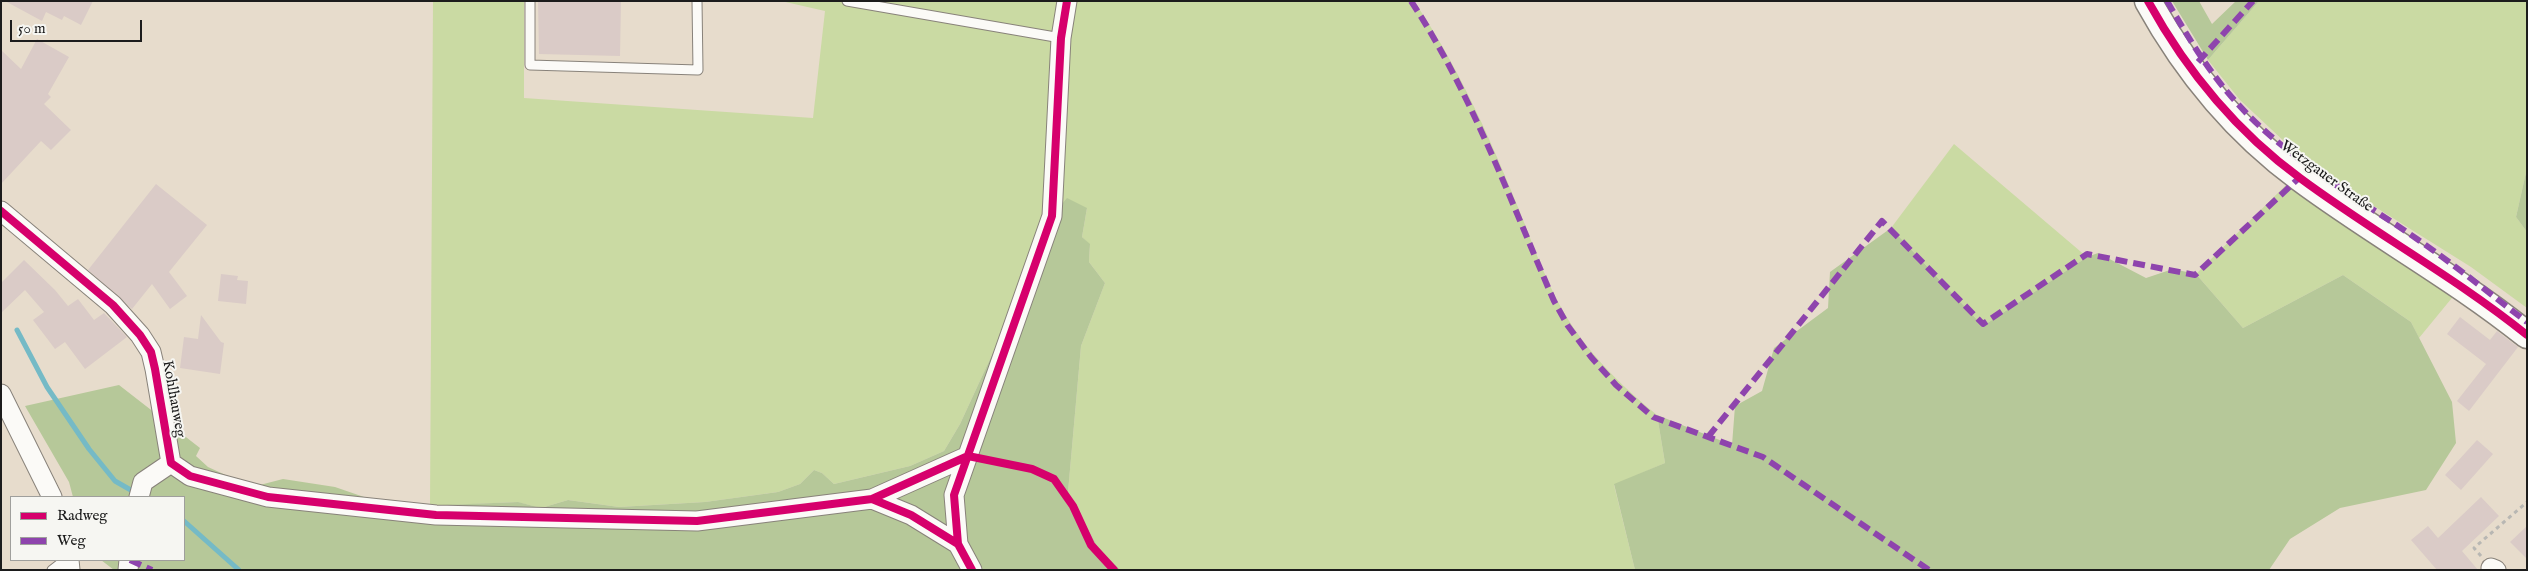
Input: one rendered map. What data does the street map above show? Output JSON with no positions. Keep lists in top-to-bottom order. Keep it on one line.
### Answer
{"streets":{"street":["Wetzgauer Straße","Kohlhauweg"]},"legend":["Radweg","Weg"],"scale_bar":"50 m"}
